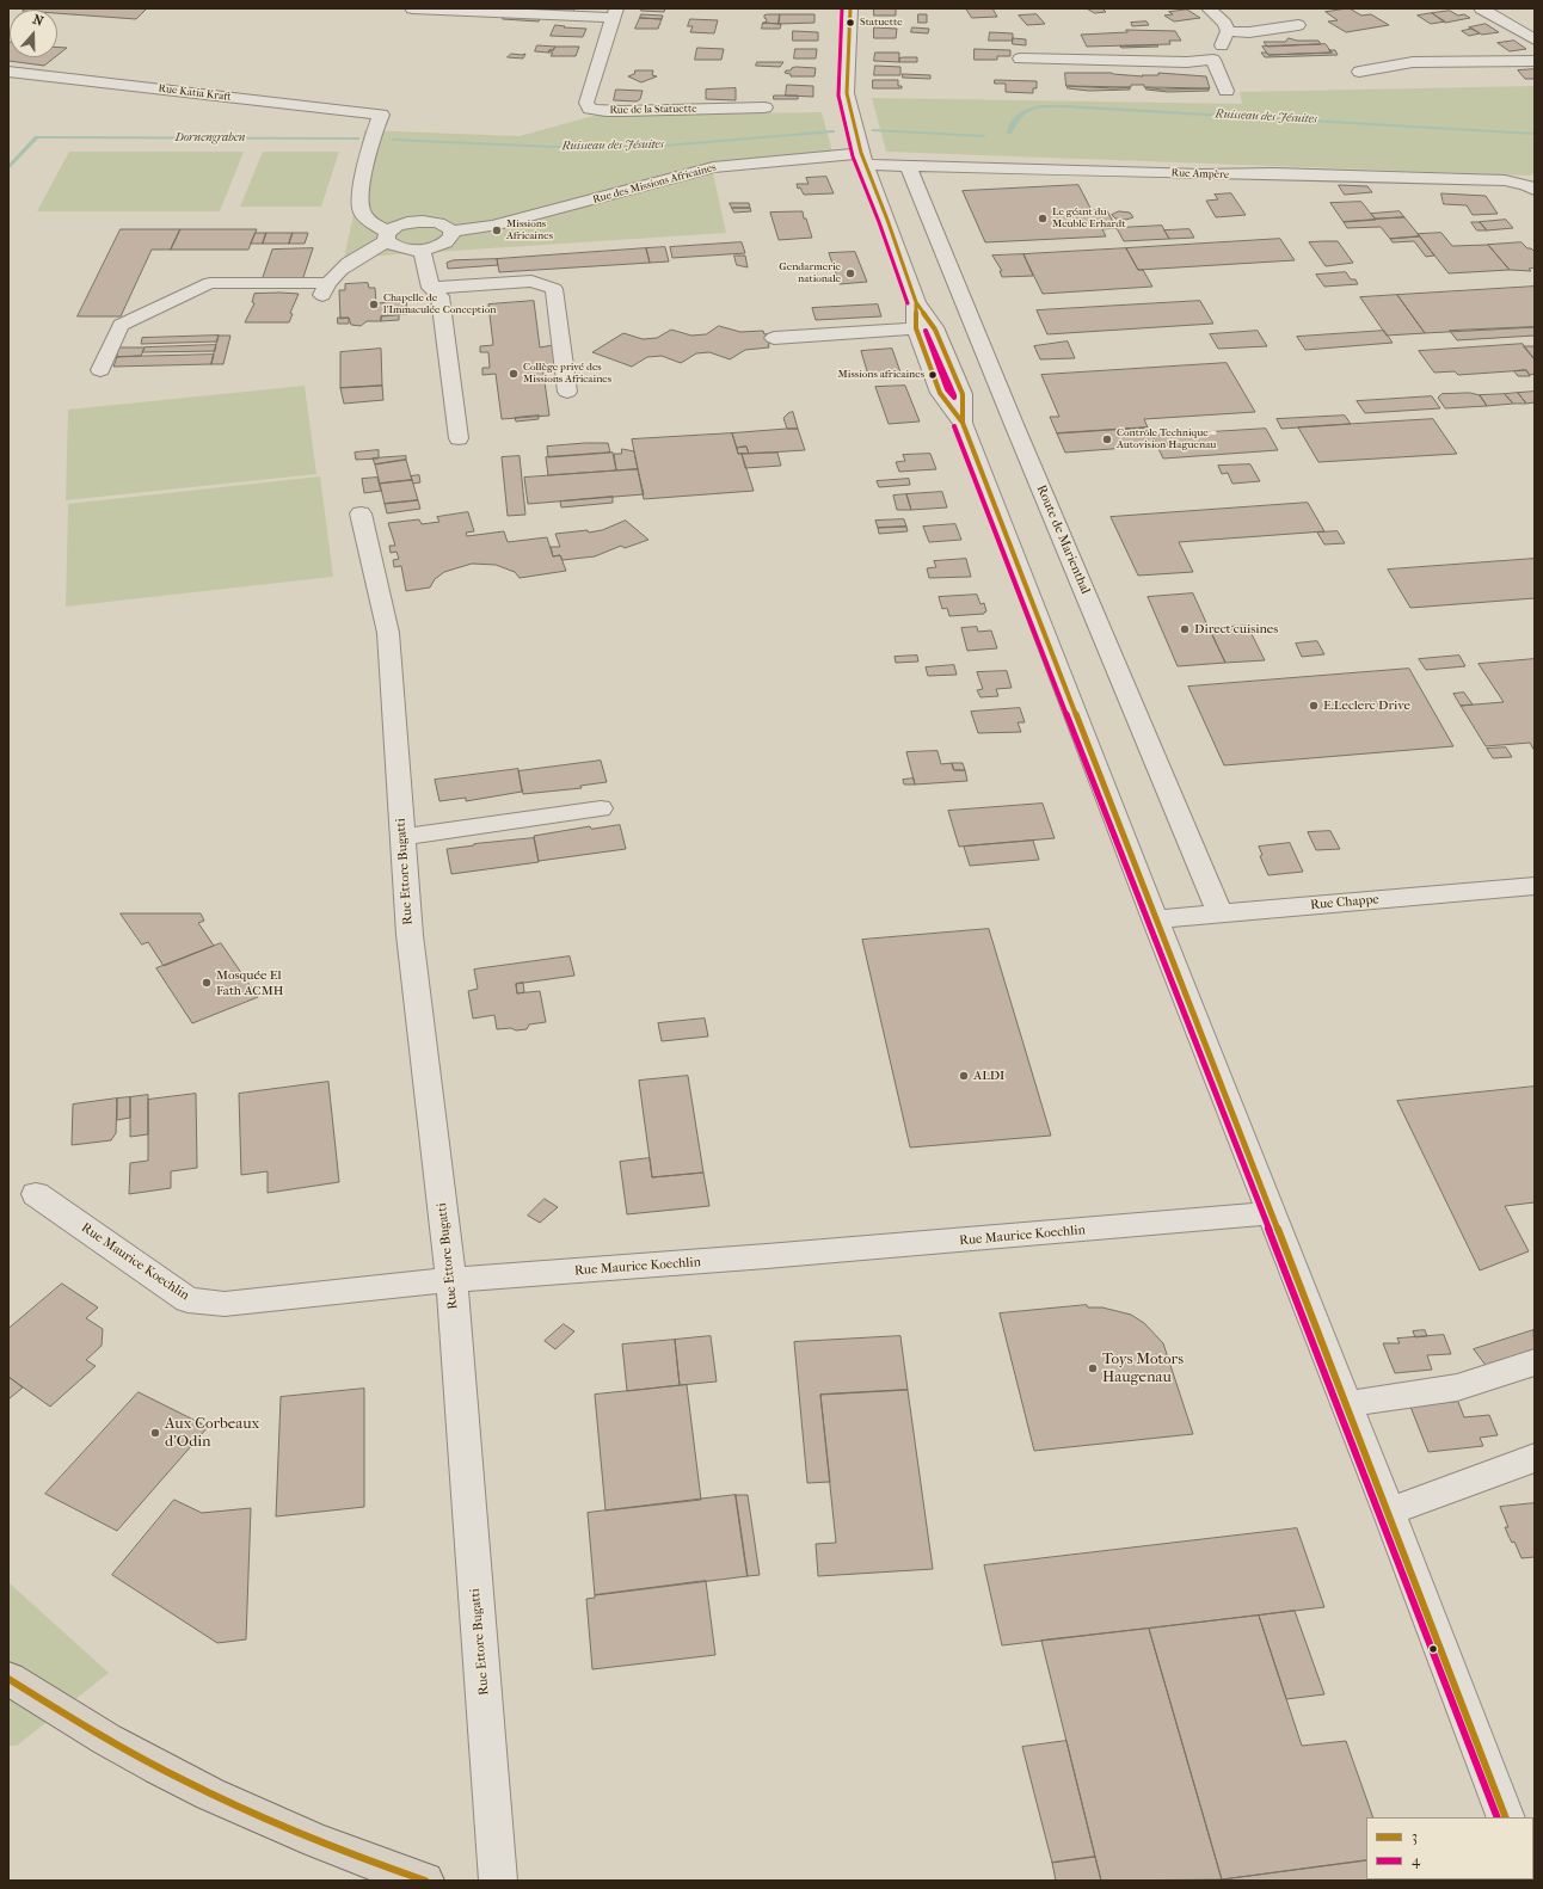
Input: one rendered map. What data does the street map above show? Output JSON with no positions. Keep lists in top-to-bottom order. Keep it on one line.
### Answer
{"streets":{"street":["Rue Katia Kraft","Rue de la Statuette","Rue Ampère","Rue des Missions Africaines","Route de Marienthal","Rue Ettore Bugatti","Rue Chappe","Rue Maurice Koechlin"]},"crossings":[["Rue Ampère","Rue des Missions Africaines"],["Rue Ampère","Route de Marienthal"],["Route de Marienthal","Rue Chappe"],["Rue Ettore Bugatti","Rue Maurice Koechlin"]],"water":["Ruisseau des Jésuites","Dornengraben"],"places":["Statuette","Le géant du Meuble Erhardt","Missions Africaines","Gendarmerie nationale","Chapelle de l'Immaculée-Conception","Collège privé des Missions Africaines","Missions africaines","Contrôle Technique - Autovision Haguenau","Direct cuisines","E.Leclerc Drive","Mosquée El Fath ACMH","ALDI","Toys Motors Haugenau","Aux Corbeaux d'Odin"],"lines":["transit line 3","transit line 4"],"legend":["3","4"],"north":"top"}
